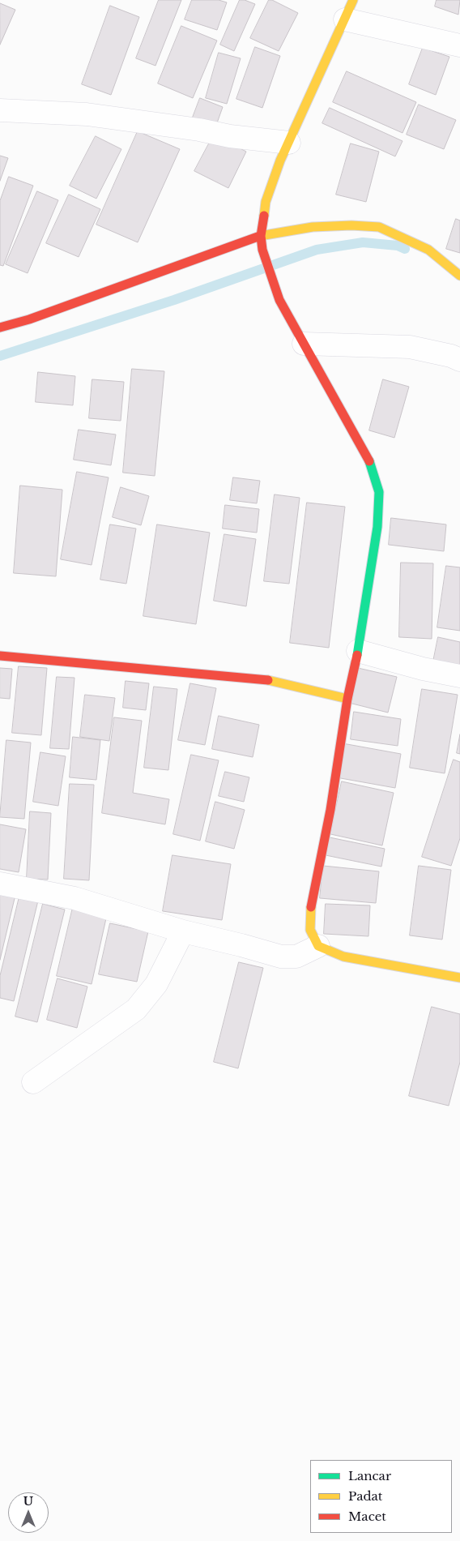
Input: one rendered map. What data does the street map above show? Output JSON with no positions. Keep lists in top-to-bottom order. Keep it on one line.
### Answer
{"legend":["Lancar","Padat","Macet"],"north":"top"}
